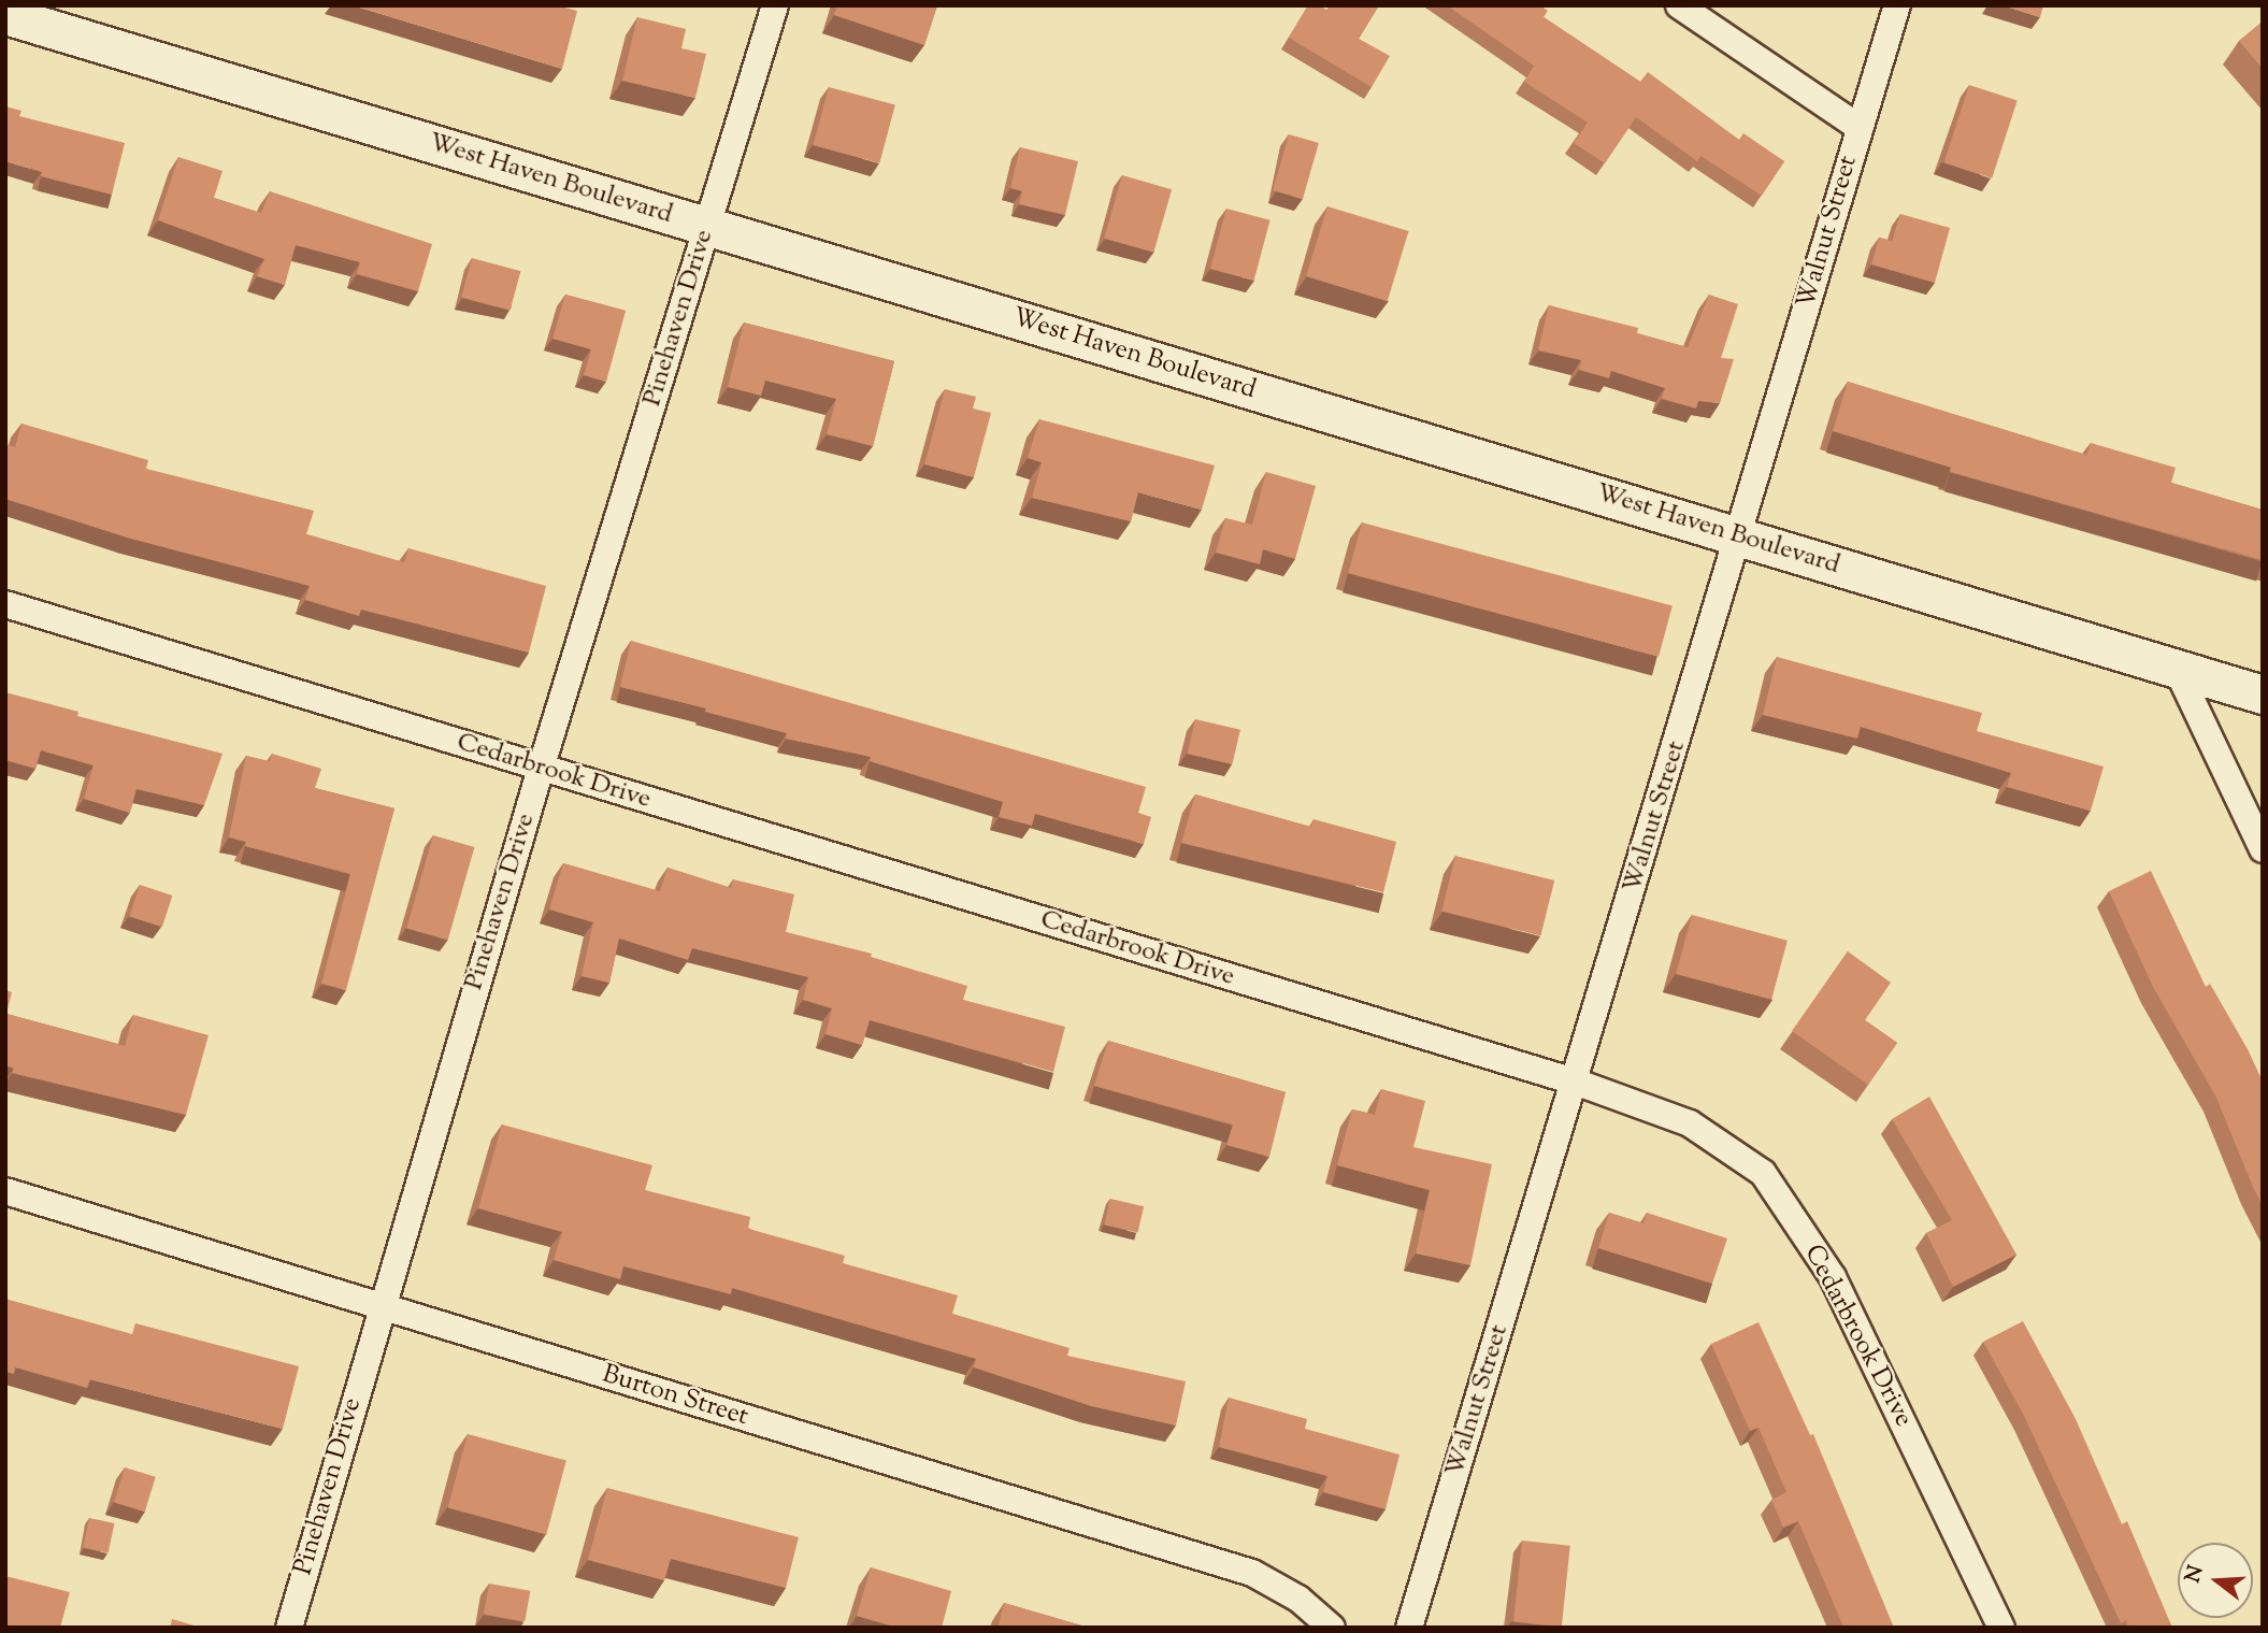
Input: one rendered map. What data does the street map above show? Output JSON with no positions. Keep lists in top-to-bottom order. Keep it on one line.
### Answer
{"streets":{"street":["West Haven Boulevard","Walnut Street","Pinehaven Drive","Cedarbrook Drive","Burton Street"]},"crossings":[["West Haven Boulevard","Walnut Street"],["West Haven Boulevard","Pinehaven Drive"],["Walnut Street","Cedarbrook Drive"],["Pinehaven Drive","Cedarbrook Drive"],["Pinehaven Drive","Burton Street"]],"north":"left"}
